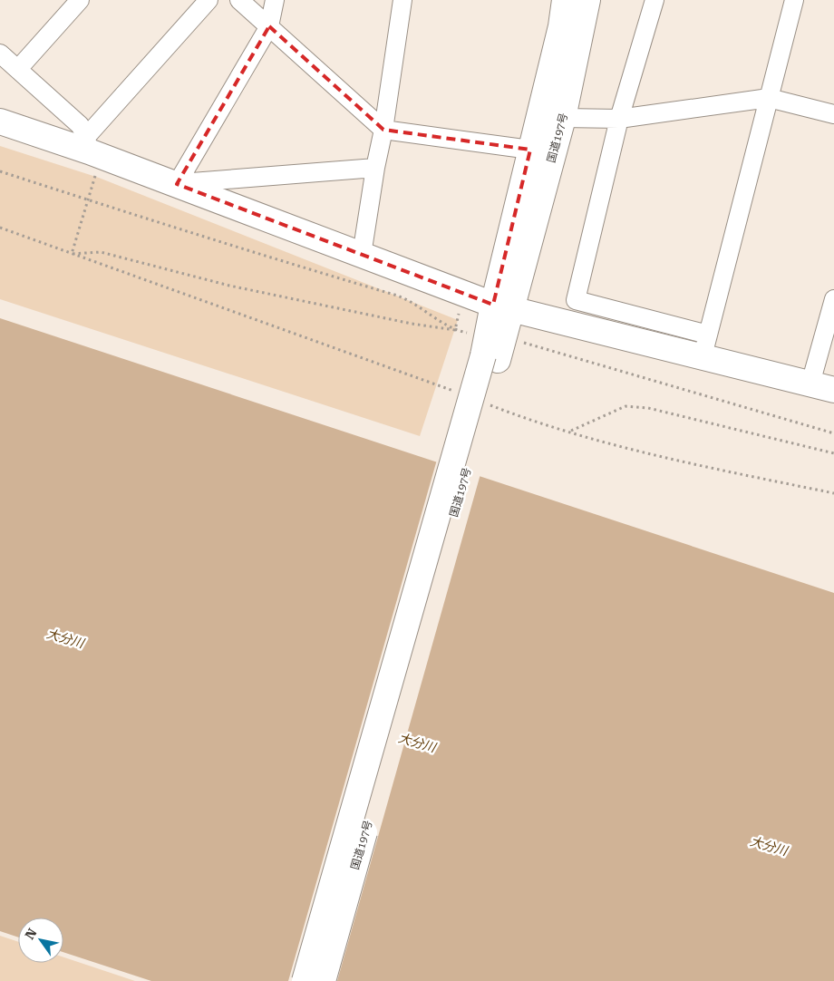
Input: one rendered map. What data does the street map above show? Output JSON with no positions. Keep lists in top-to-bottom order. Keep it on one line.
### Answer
{"streets":{"main road":["国道197号"]},"water":["大分川"],"north":"top left"}
